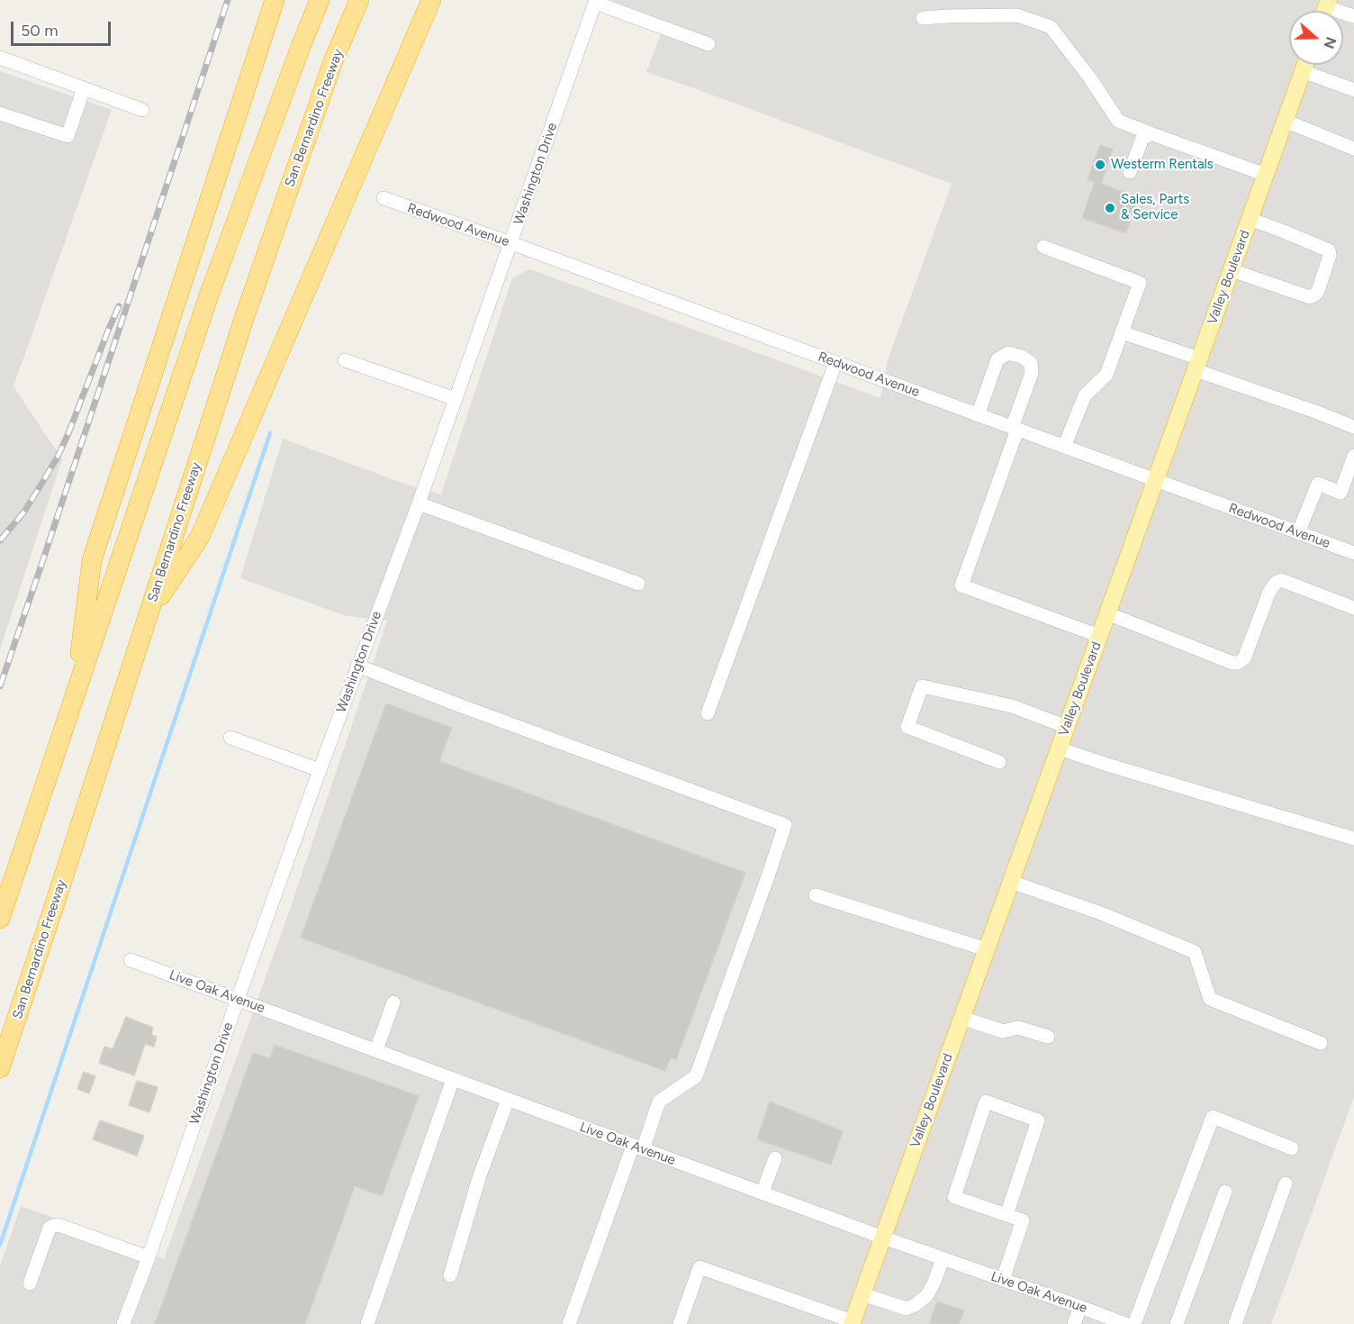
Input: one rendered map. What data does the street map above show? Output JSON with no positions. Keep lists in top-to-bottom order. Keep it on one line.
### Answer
{"streets":{"highway":["San Bernardino Freeway"],"main road":["Valley Boulevard"],"street":["Washington Drive","Redwood Avenue","Live Oak Avenue"]},"crossings":[["Washington Drive","Redwood Avenue"],["Washington Drive","Live Oak Avenue"],["Redwood Avenue","Valley Boulevard"],["Valley Boulevard","Live Oak Avenue"]],"places":["Westerm Rentals","Sales, Parts & Service"],"scale_bar":"50 m","north":"right"}
